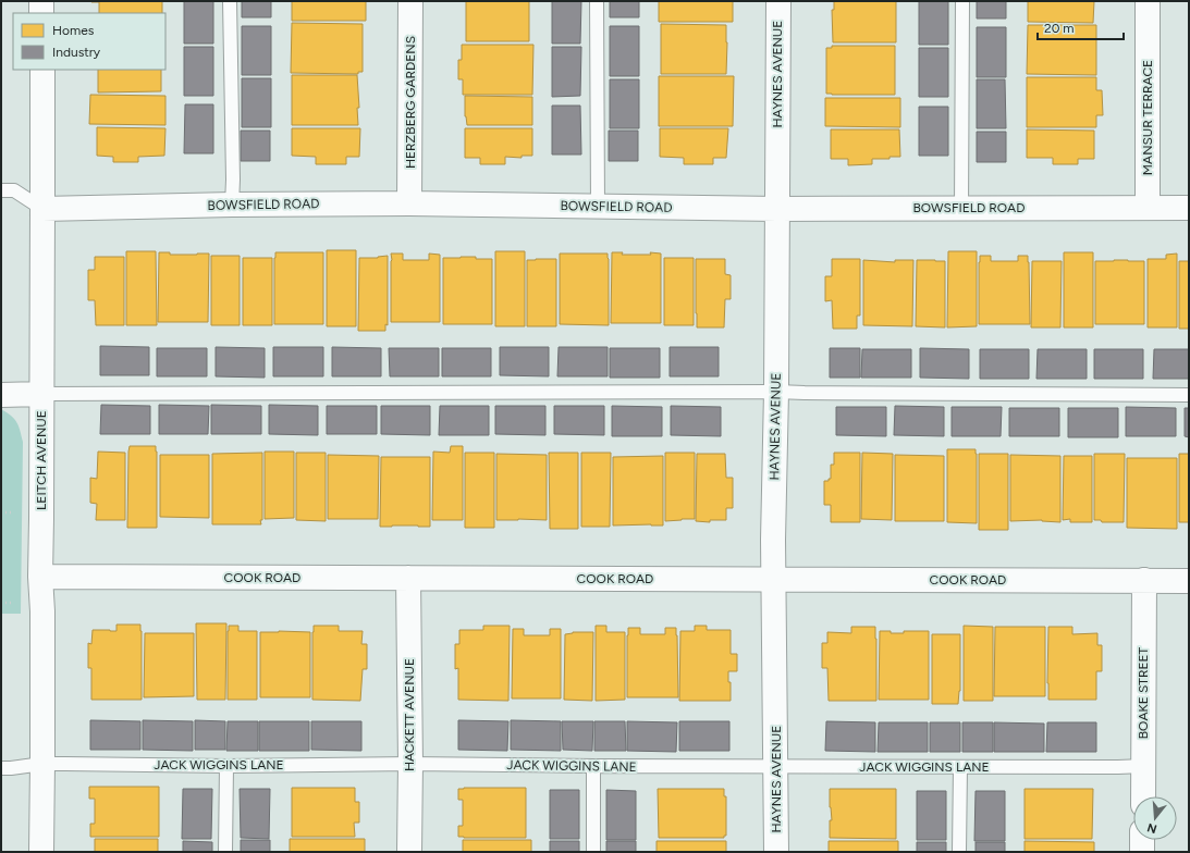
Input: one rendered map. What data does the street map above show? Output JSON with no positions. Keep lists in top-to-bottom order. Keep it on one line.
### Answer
{"streets":{"street":["HAYNES AVENUE","HERZBERG GARDENS","MANSUR TERRACE","BOWSFIELD ROAD","LEITCH AVENUE","COOK ROAD","BOAKE STREET","HACKETT AVENUE"],"lane":["JACK WIGGINS LANE"]},"crossings":[["HAYNES AVENUE","BOWSFIELD ROAD"],["HAYNES AVENUE","COOK ROAD"],["HAYNES AVENUE","JACK WIGGINS LANE"],["HERZBERG GARDENS","BOWSFIELD ROAD"],["MANSUR TERRACE","BOWSFIELD ROAD"],["BOWSFIELD ROAD","LEITCH AVENUE"],["LEITCH AVENUE","COOK ROAD"],["LEITCH AVENUE","JACK WIGGINS LANE"],["COOK ROAD","BOAKE STREET"],["COOK ROAD","HACKETT AVENUE"],["BOAKE STREET","JACK WIGGINS LANE"],["HACKETT AVENUE","JACK WIGGINS LANE"]],"legend":["Homes","Industry"],"scale_bar":"20 m","north":"bottom"}
